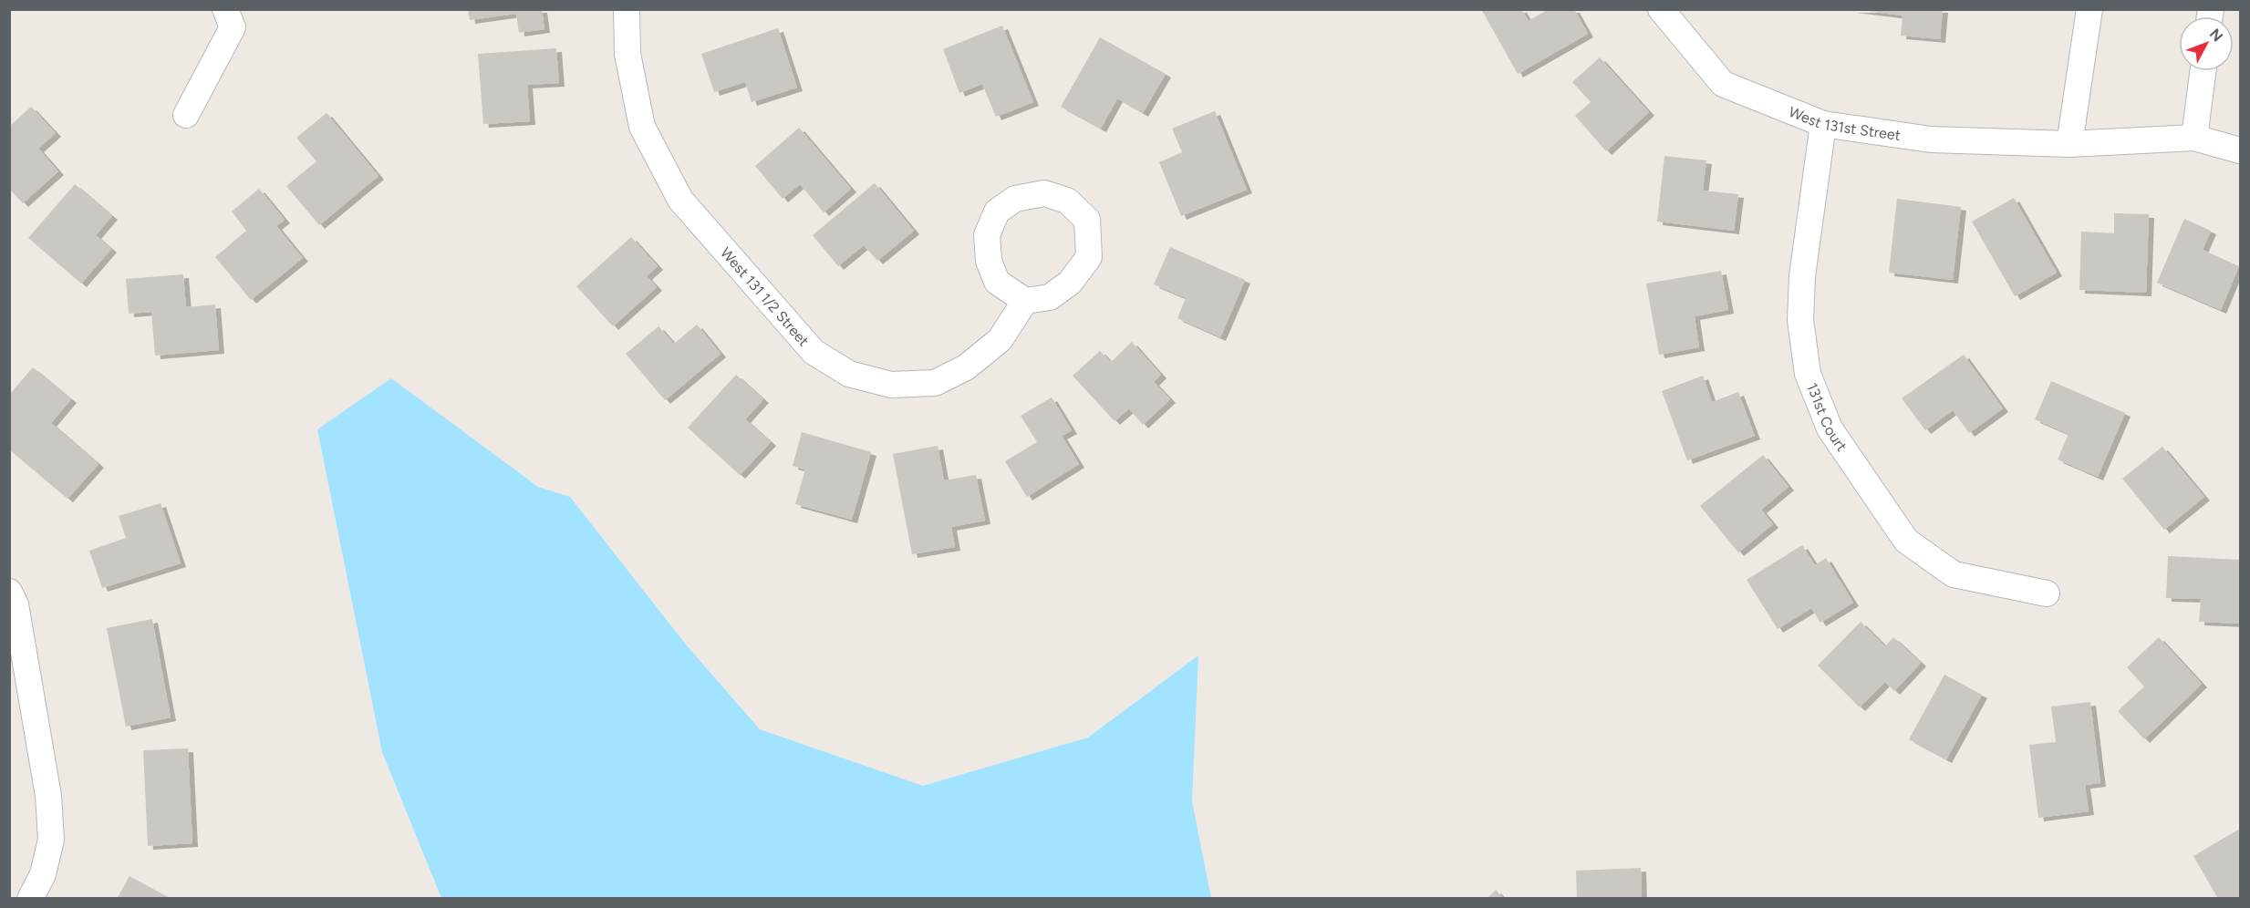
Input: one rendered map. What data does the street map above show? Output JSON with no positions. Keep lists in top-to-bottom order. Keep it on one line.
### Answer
{"streets":{"street":["West 131st Street","West 131 1/2 Street","131st Court"]},"crossings":[["West 131st Street","131st Court"]],"north":"top right"}
